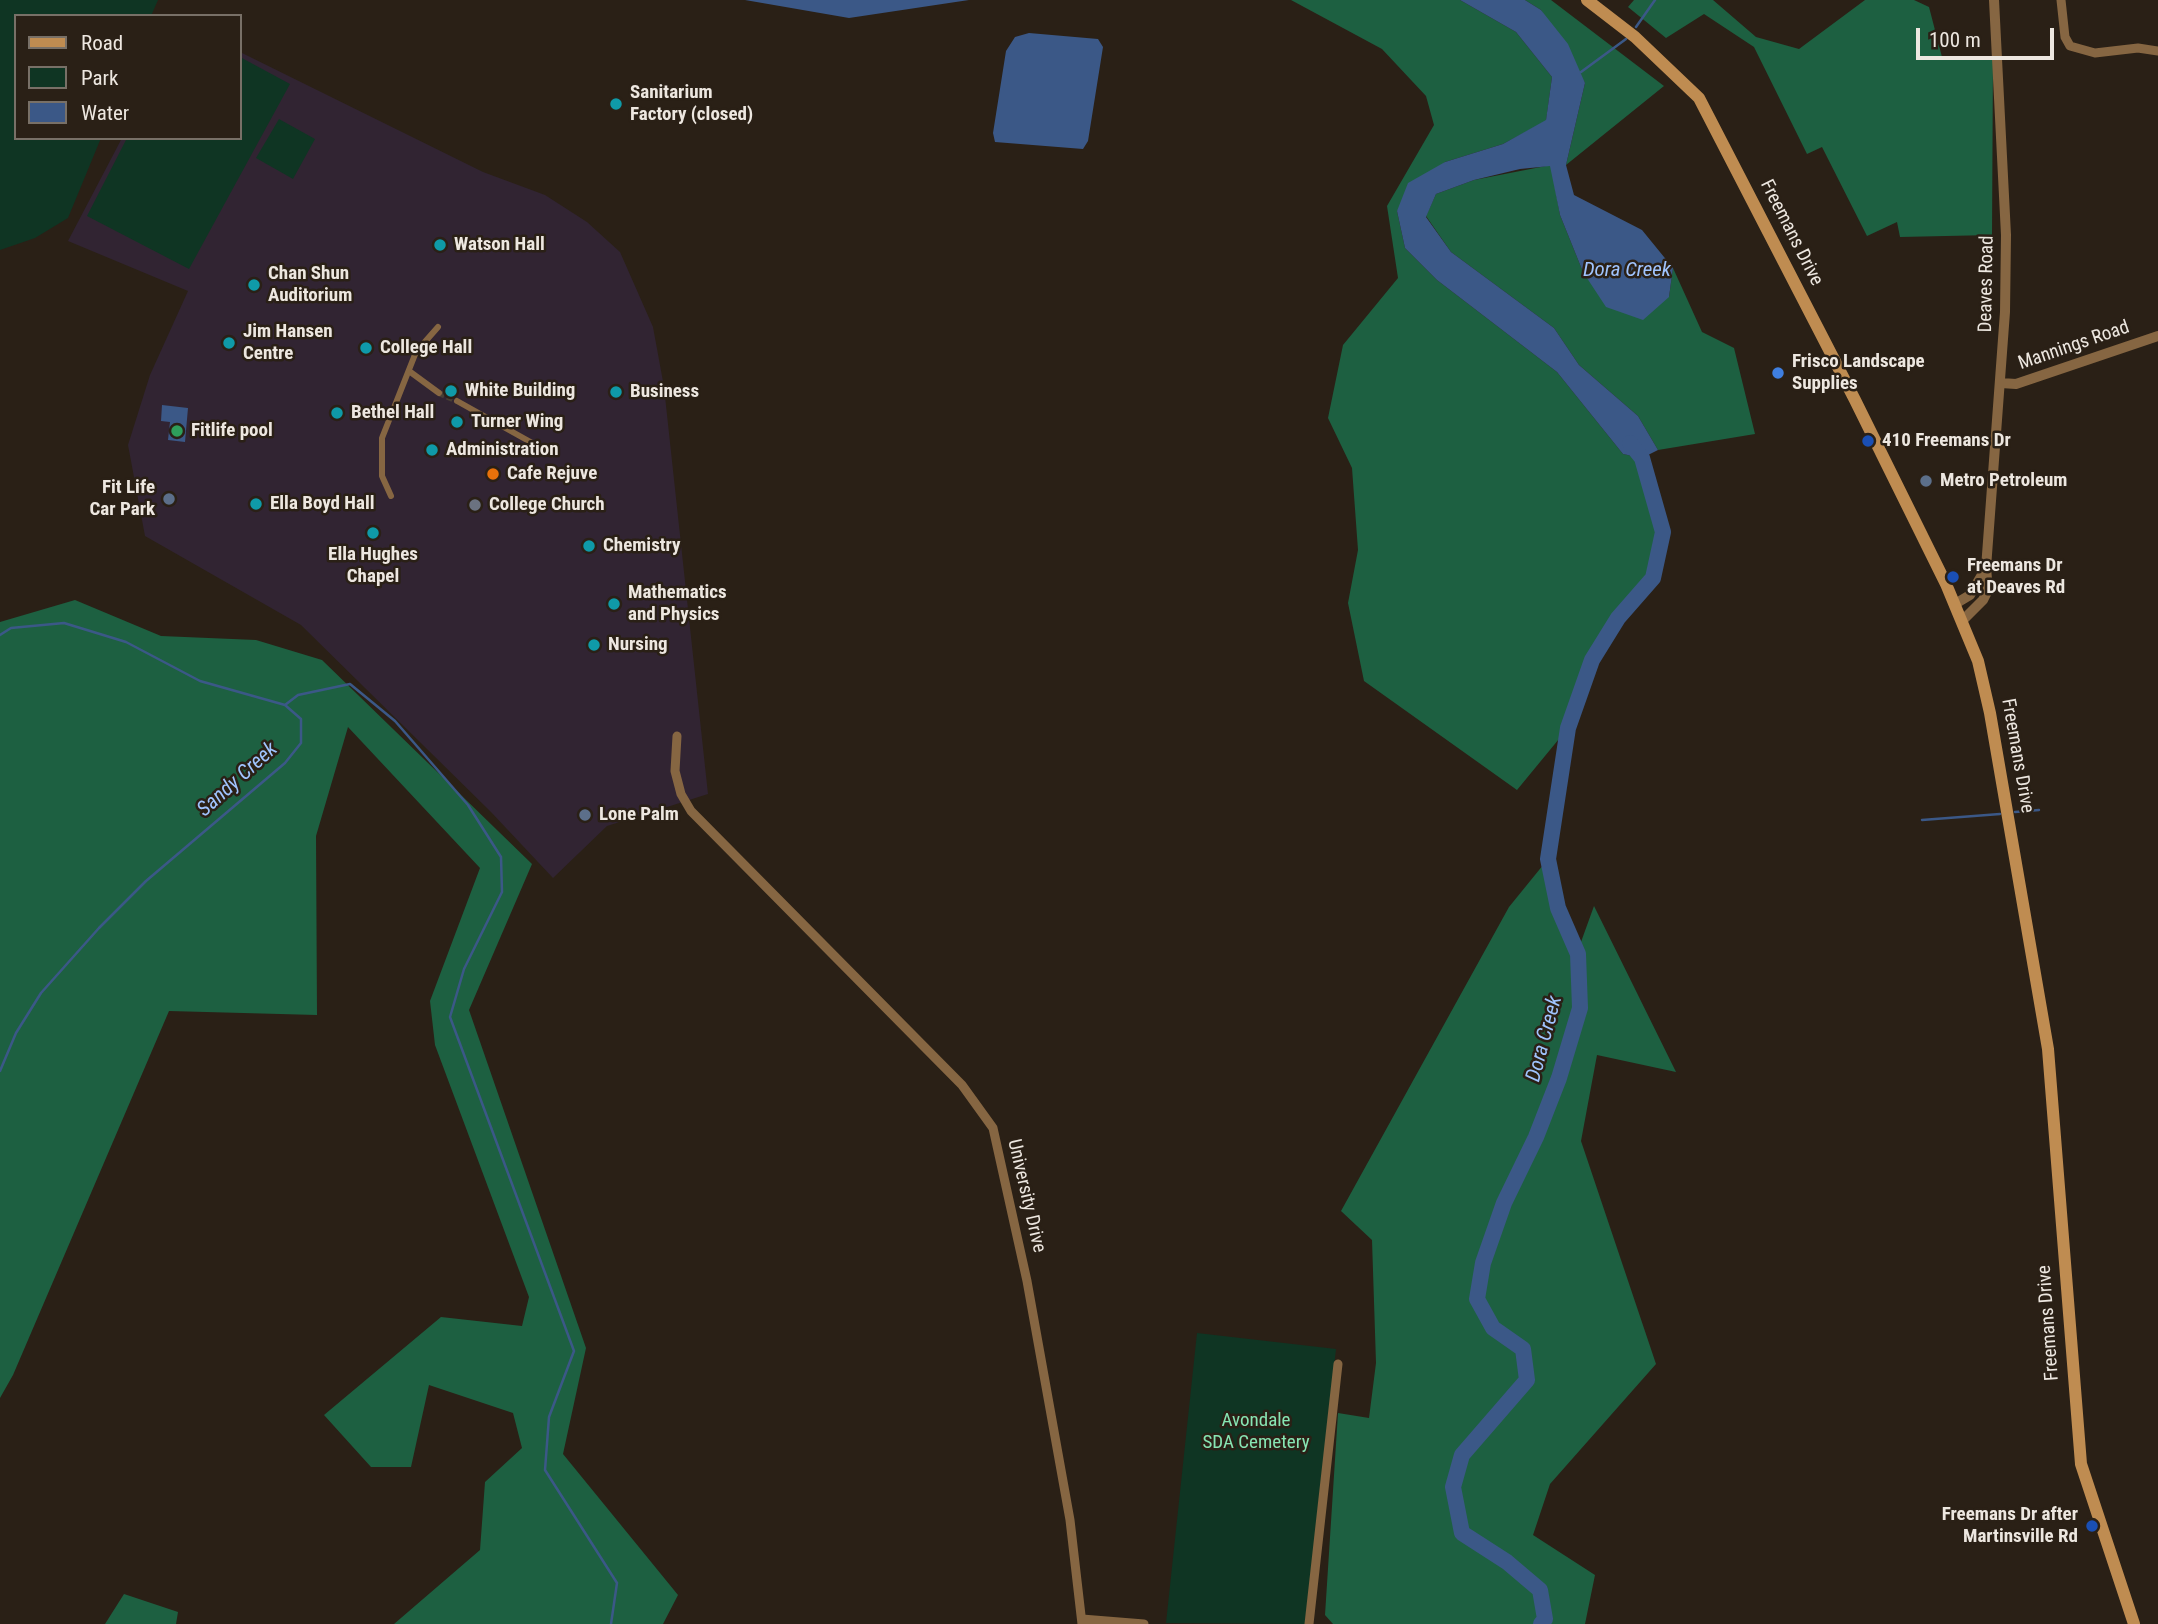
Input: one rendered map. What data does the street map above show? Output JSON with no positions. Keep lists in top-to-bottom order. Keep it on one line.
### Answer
{"streets":{"main road":["Freemans Drive"],"street":["Deaves Road","Mannings Road","University Drive"]},"crossings":[["Freemans Drive","Deaves Road"],["Deaves Road","Mannings Road"]],"water":["Dora Creek","Sandy Creek"],"parks":["Avondale SDA Cemetery"],"places":["Sanitarium Factory (closed)","Watson Hall","Chan Shun Auditorium","Jim Hansen Centre","College Hall","Frisco Landscape Supplies","White Building","Business","Bethel Hall","Turner Wing","Fitlife pool","410 Freemans Dr","Administration","Cafe Rejuve","Metro Petroleum","Fit Life Car Park","Ella Boyd Hall","College Church","Ella Hughes Chapel","Chemistry","Freemans Dr at Deaves Rd","Mathematics and Physics","Nursing","Lone Palm","Freemans Dr after Martinsville Rd"],"legend":["Road","Park","Water"],"scale_bar":"100 m"}
